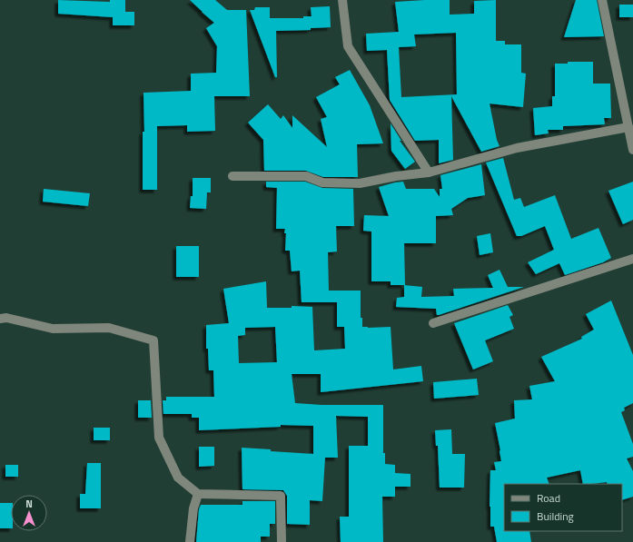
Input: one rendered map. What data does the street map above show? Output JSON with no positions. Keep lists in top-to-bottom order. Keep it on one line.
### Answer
{"legend":["Road","Building"],"north":"top"}
